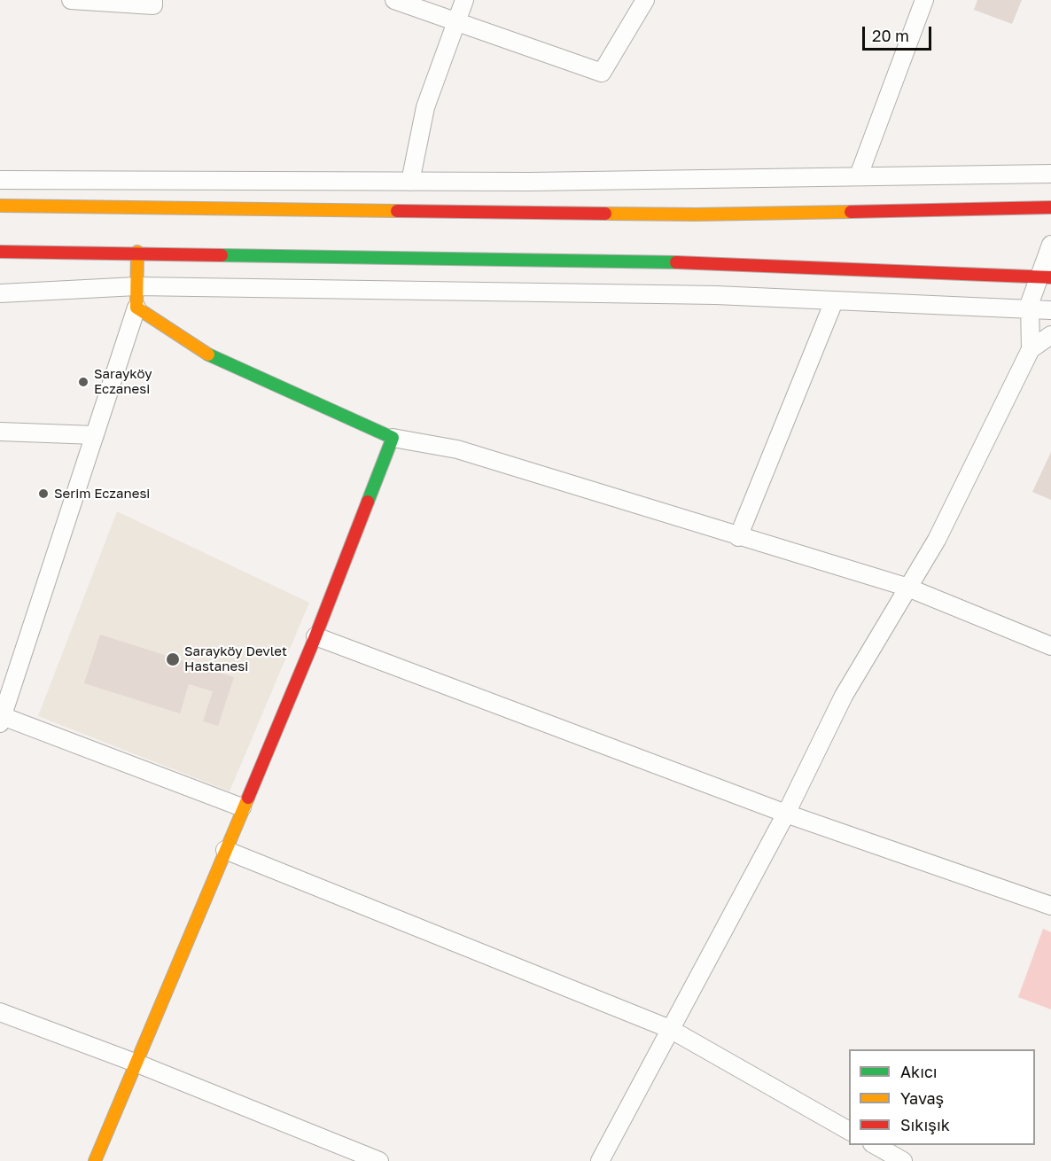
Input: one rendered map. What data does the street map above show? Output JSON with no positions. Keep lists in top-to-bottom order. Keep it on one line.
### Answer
{"places":["Sarayköy Eczanesi","Serim Eczanesi","Sarayköy Devlet Hastanesi"],"legend":["Akıcı","Yavaş","Sıkışık"],"scale_bar":"20 m"}
